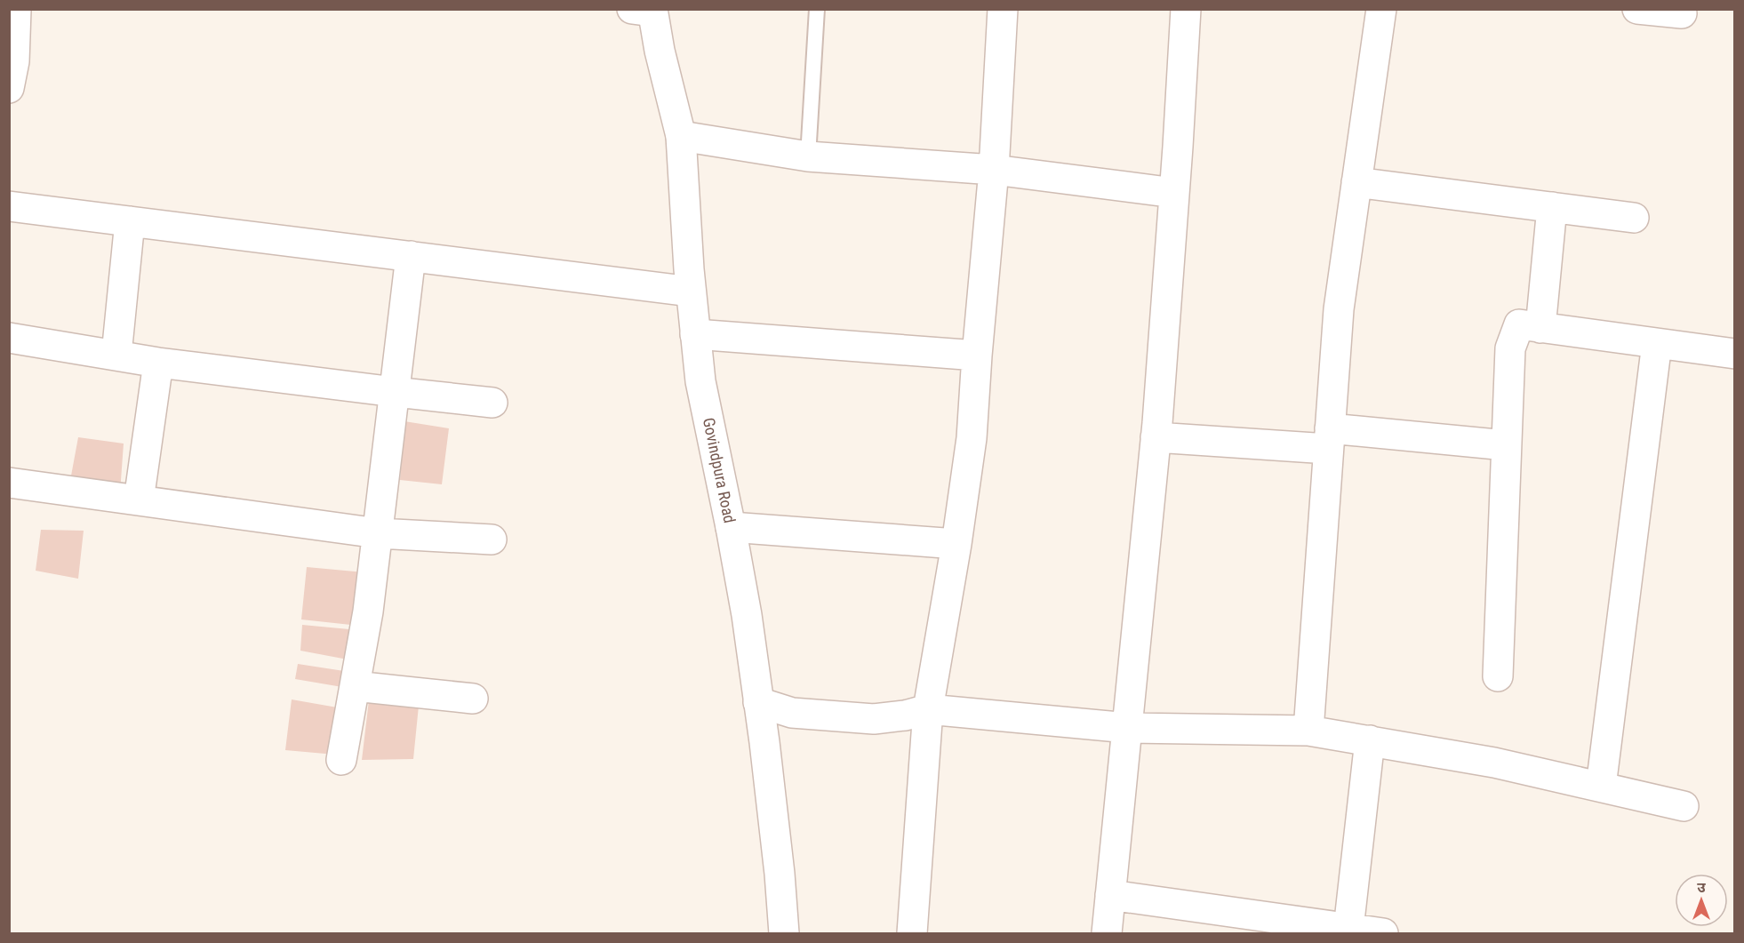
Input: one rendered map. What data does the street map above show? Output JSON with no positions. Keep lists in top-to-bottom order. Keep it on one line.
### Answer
{"streets":{"street":["Govindpura Road"]},"north":"top"}
